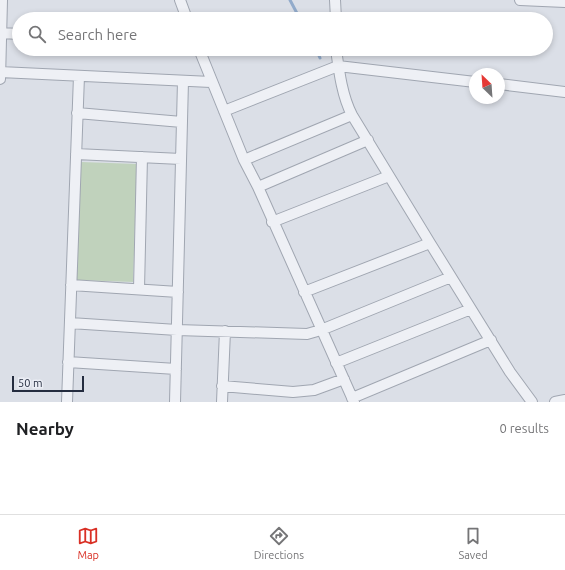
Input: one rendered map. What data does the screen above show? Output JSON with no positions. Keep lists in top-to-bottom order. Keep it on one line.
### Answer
{"scale_bar":"50 m","north":"top left","page":{"search":"Search here","scale":"50 m","heading":["Nearby","0 results"],"nav":["Map","Directions","Saved"]}}
